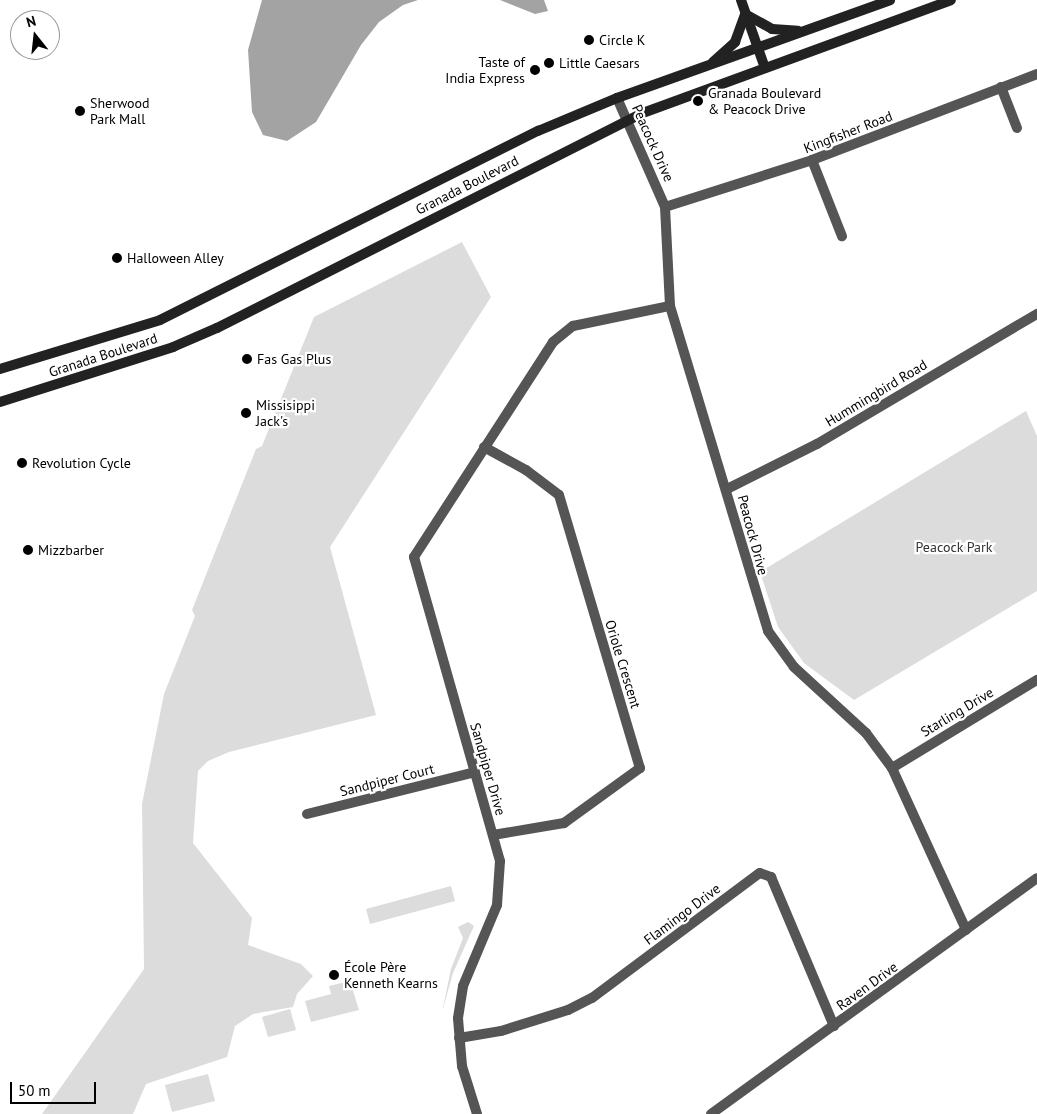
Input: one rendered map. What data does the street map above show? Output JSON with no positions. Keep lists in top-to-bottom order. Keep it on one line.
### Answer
{"streets":{"main road":["Granada Boulevard"],"street":["Kingfisher Road","Peacock Drive","Hummingbird Road","Oriole Crescent","Starling Drive","Sandpiper Drive","Sandpiper Court","Flamingo Drive","Raven Drive"]},"crossings":[["Kingfisher Road","Peacock Drive"],["Peacock Drive","Granada Boulevard"],["Peacock Drive","Hummingbird Road"],["Peacock Drive","Starling Drive"],["Peacock Drive","Sandpiper Drive"],["Peacock Drive","Raven Drive"],["Oriole Crescent","Sandpiper Drive"],["Sandpiper Drive","Sandpiper Court"],["Sandpiper Drive","Flamingo Drive"],["Flamingo Drive","Raven Drive"]],"parks":["Peacock Park"],"places":["Circle K","Little Caesars","Taste of India Express","Granada Boulevard & Peacock Drive","Sherwood Park Mall","Halloween Alley","Fas Gas Plus","Missisippi Jack's","Revolution Cycle","Mizzbarber","École Père Kenneth Kearns"],"scale_bar":"50 m","north":"top"}
